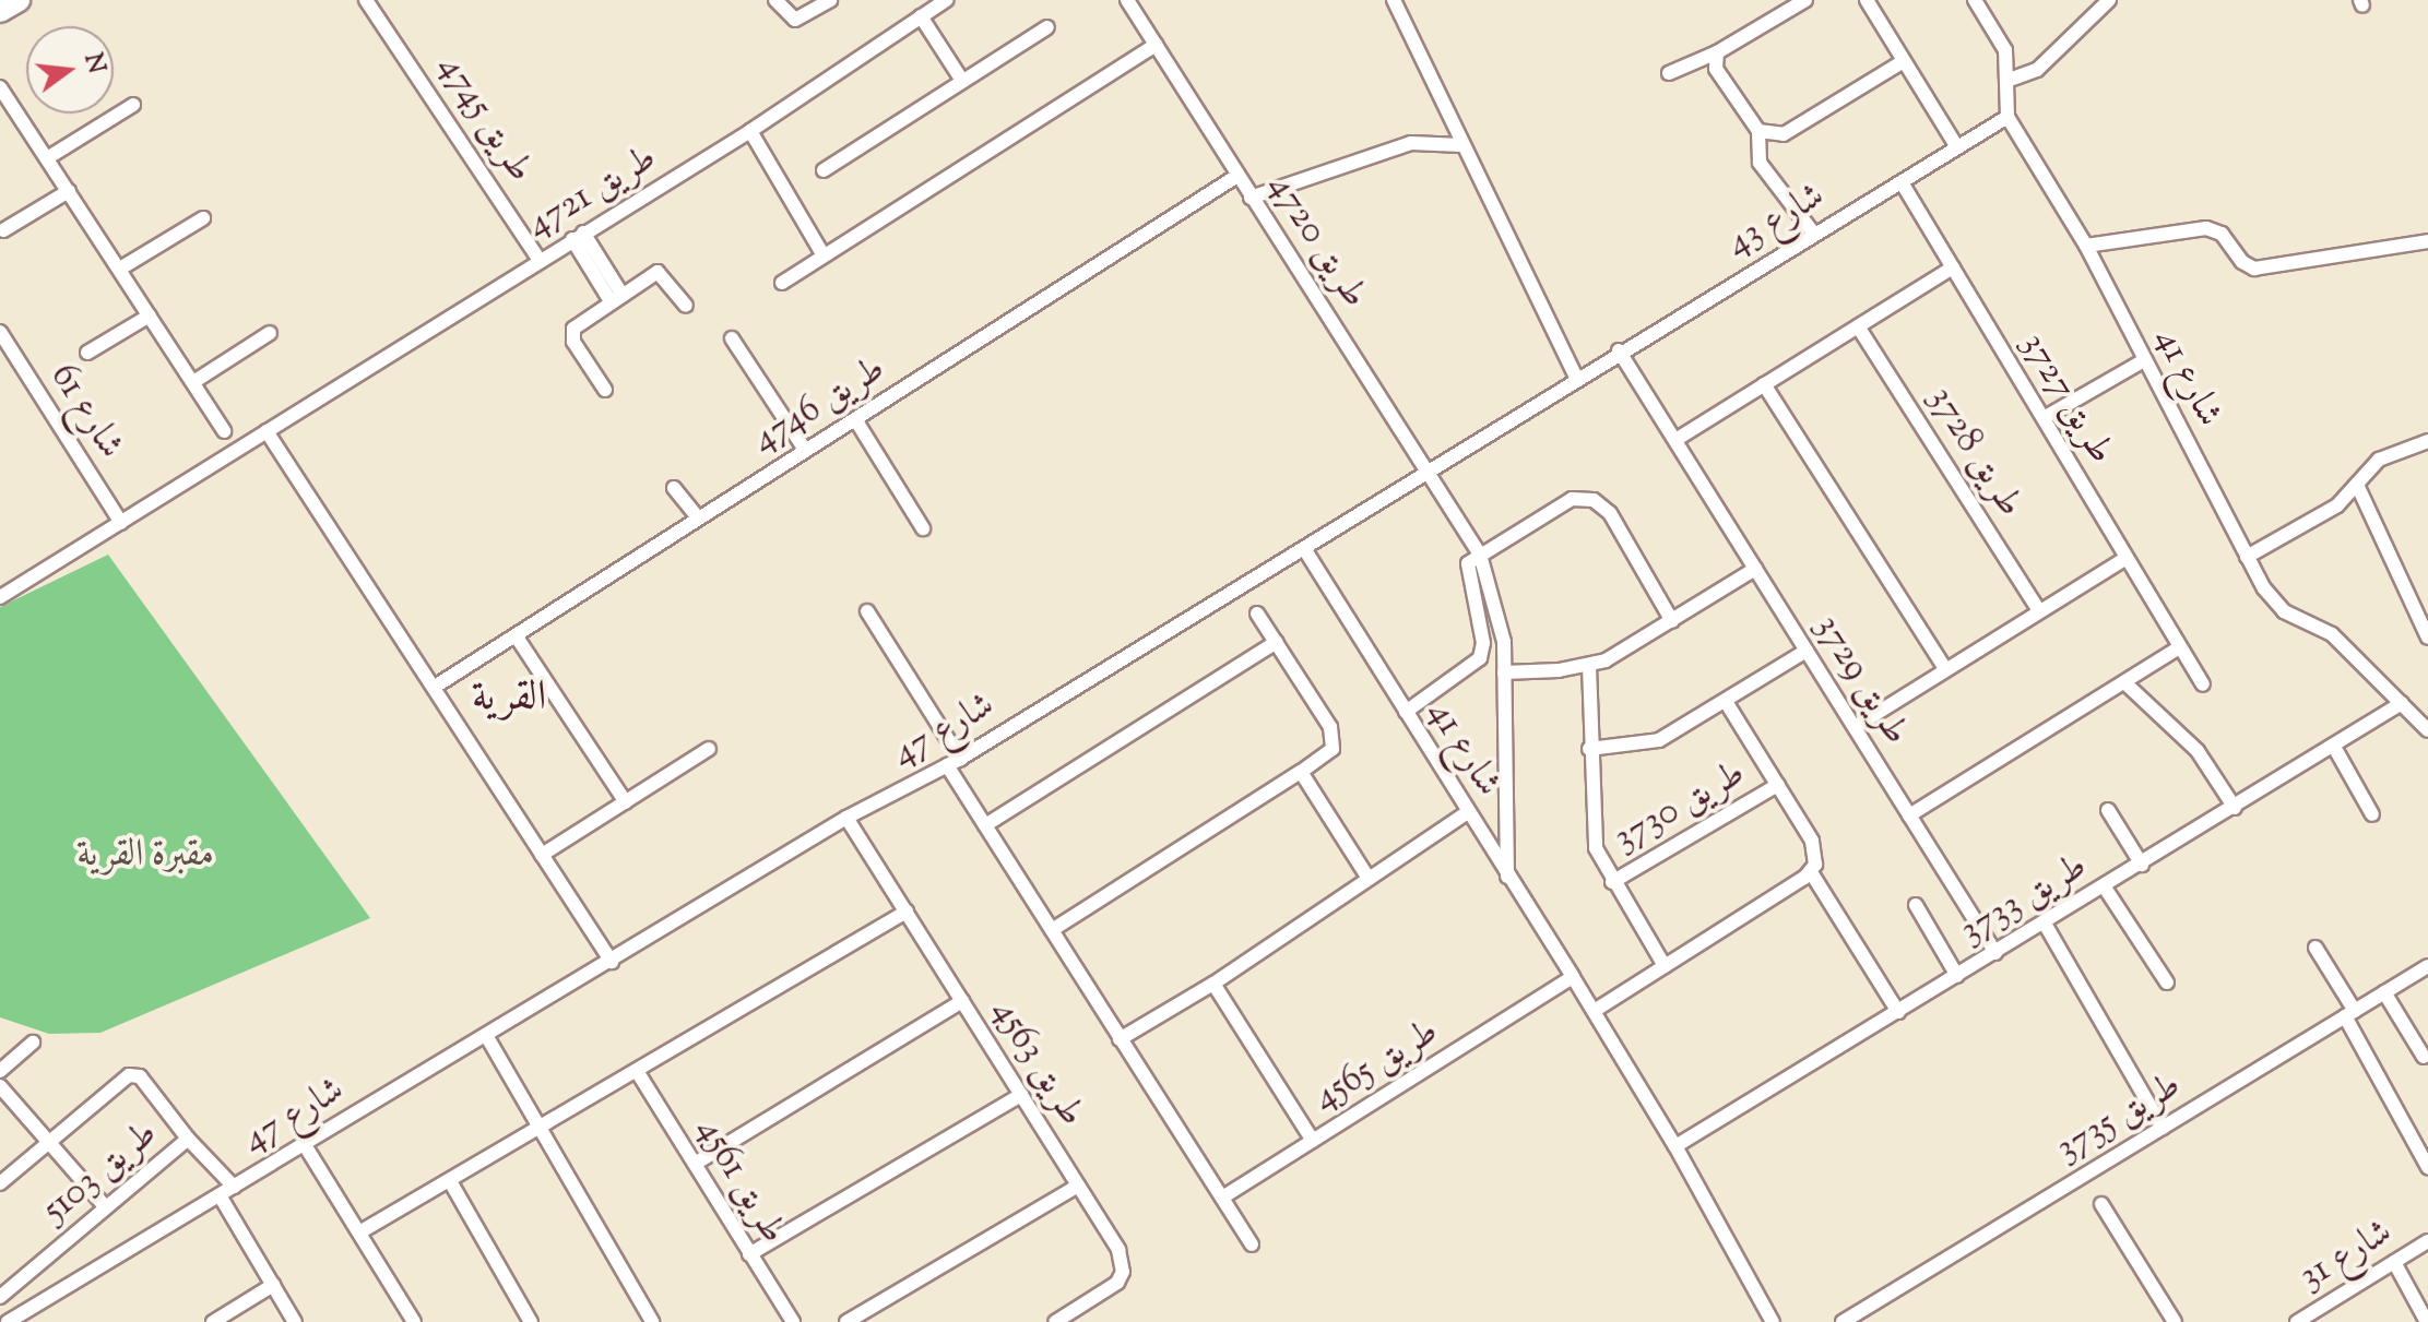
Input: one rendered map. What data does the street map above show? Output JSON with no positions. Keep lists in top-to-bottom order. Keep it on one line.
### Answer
{"streets":{"street":["طريق 4745","طريق 4721","شارع 43","طريق 4720","شارع 41","طريق 3727","طريق 4746","شارع 61","طريق 3728","طريق 3729","شارع 47","طريق 3730","طريق 3733","طريق 4563","طريق 4565","طريق 3735","طريق 5103","طريق 4561","شارع 31"]},"crossings":[["طريق 4745","طريق 4721"],["شارع 43","طريق 4720"],["شارع 43","شارع 41"],["شارع 43","طريق 3727"],["شارع 43","طريق 3729"],["شارع 43","شارع 47"],["طريق 4720","شارع 41"],["طريق 4720","طريق 4746"],["شارع 41","شارع 47"],["شارع 41","طريق 3733"],["شارع 41","طريق 4565"],["طريق 3729","طريق 3730"],["طريق 3729","طريق 3733"],["شارع 47","طريق 4563"],["شارع 47","طريق 5103"]],"districts":["القرية"],"parks":["مقبرة القرية"],"north":"right"}
